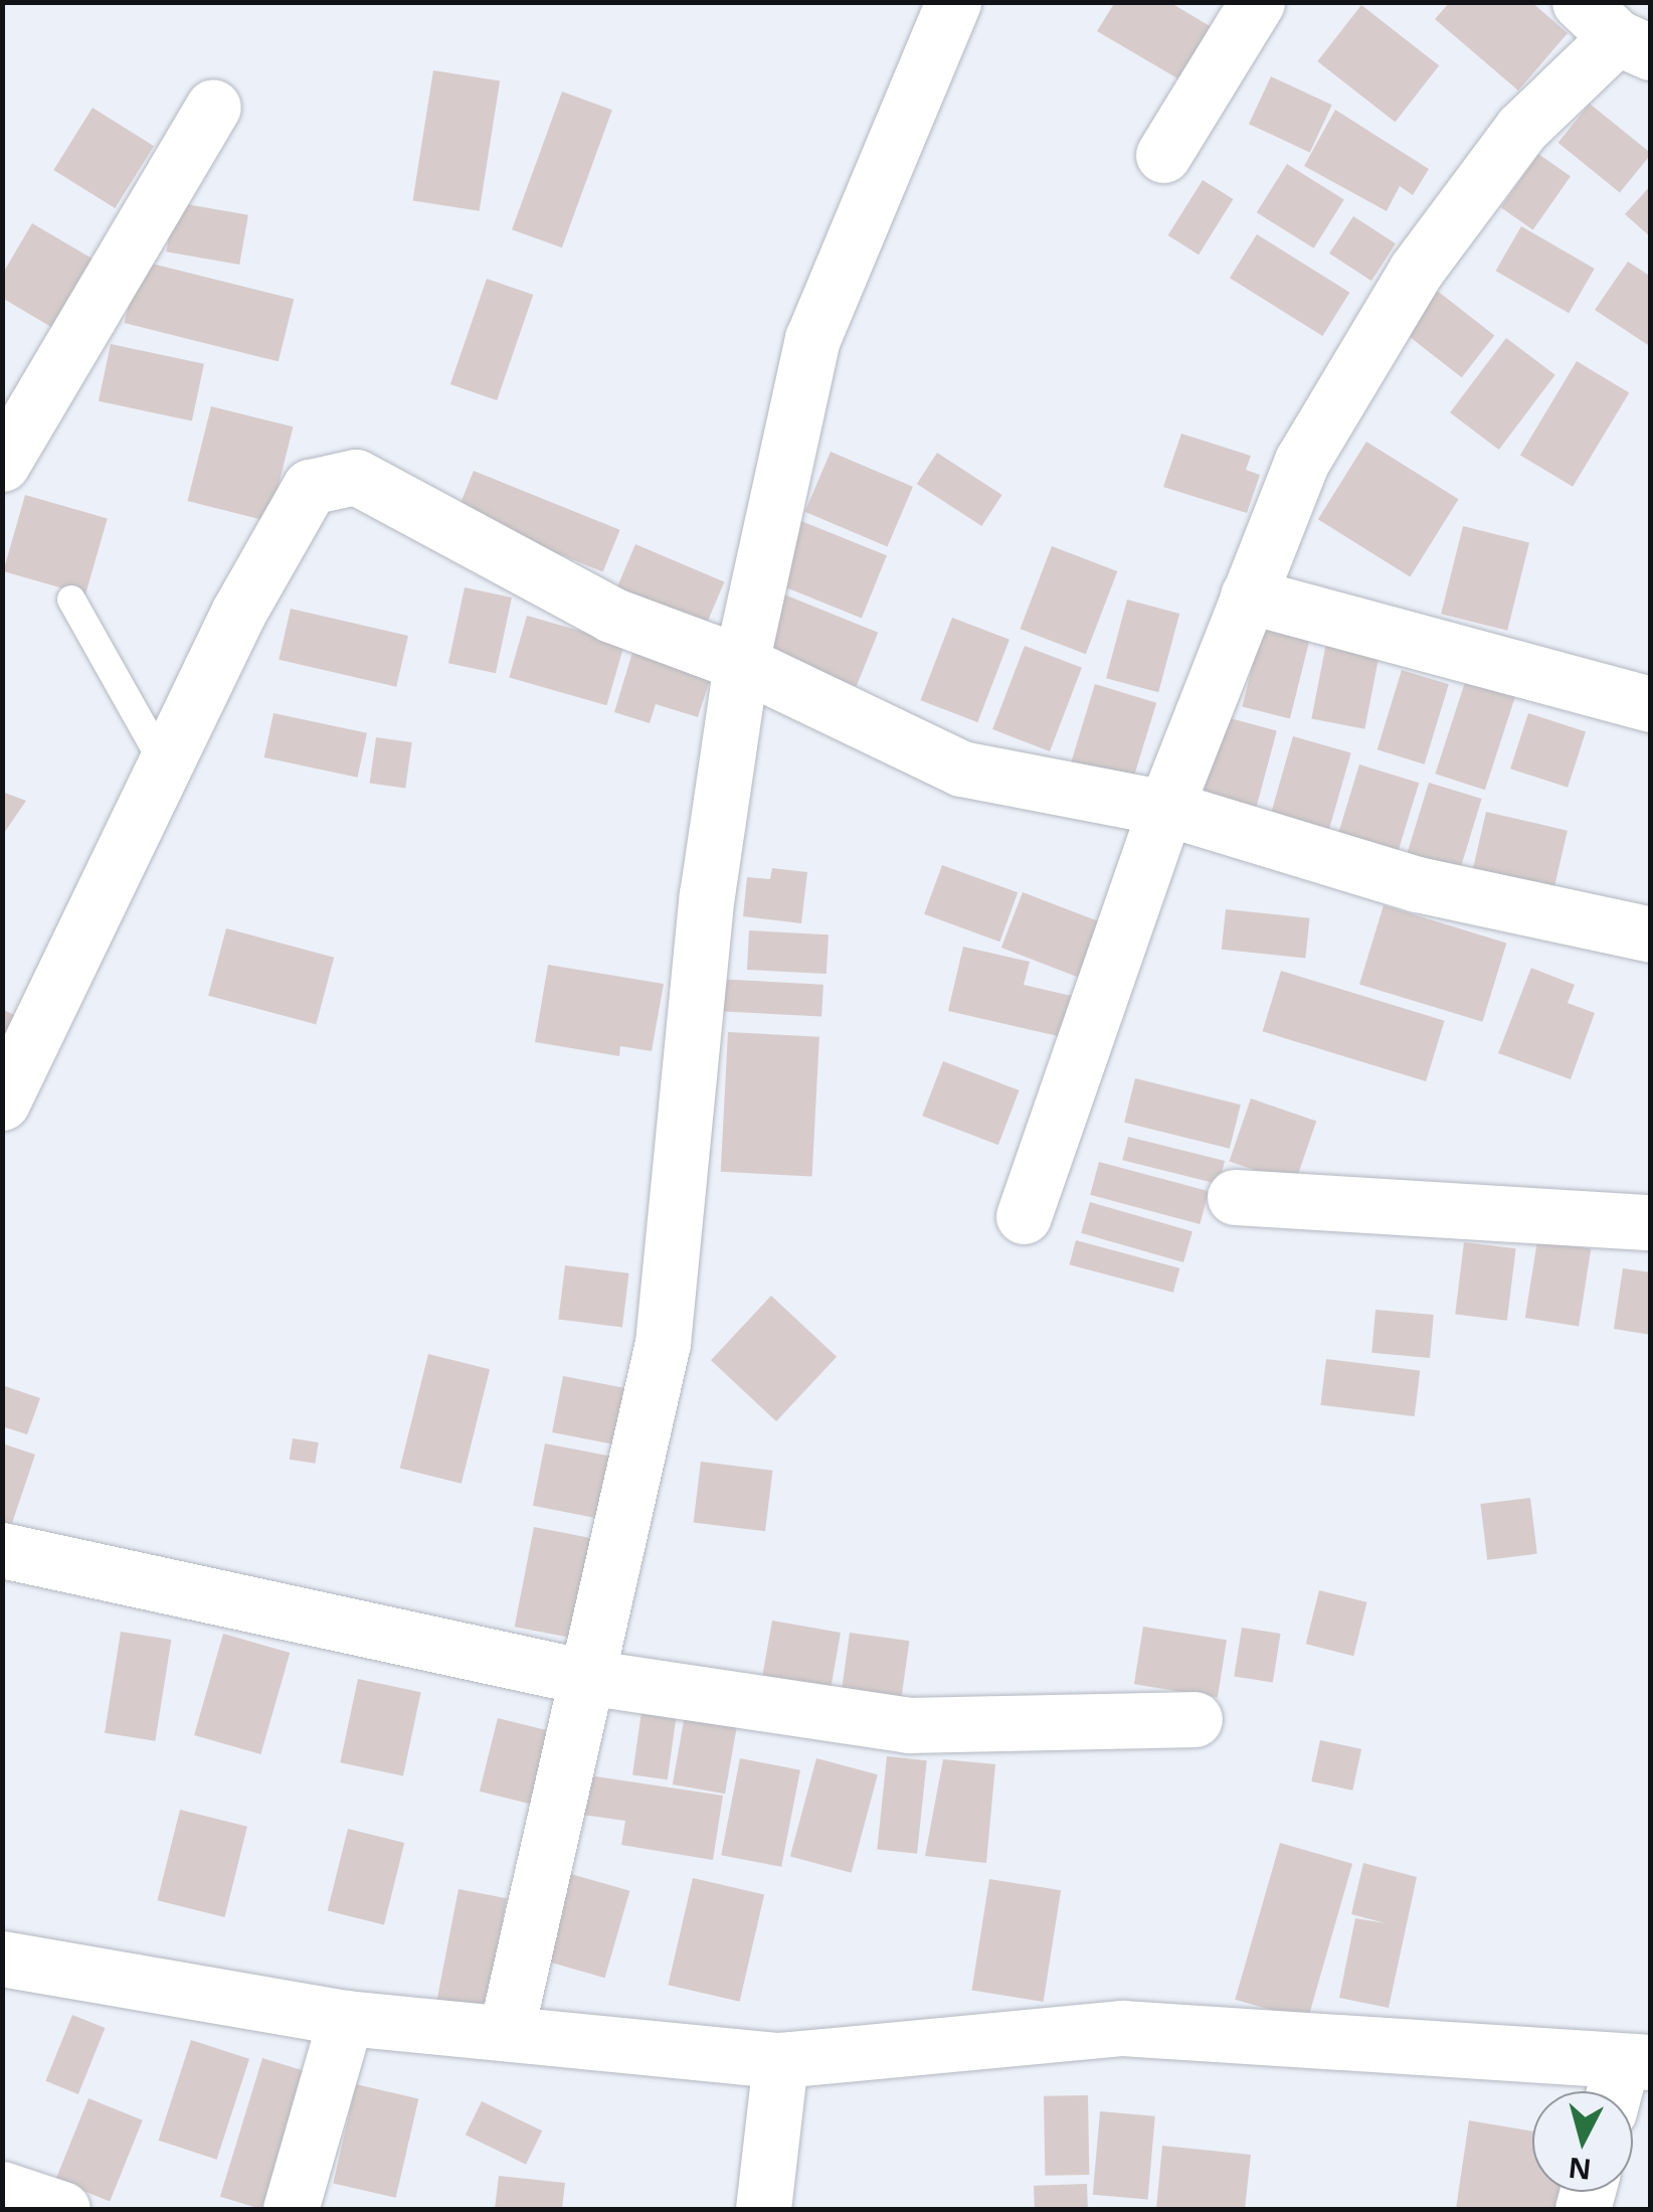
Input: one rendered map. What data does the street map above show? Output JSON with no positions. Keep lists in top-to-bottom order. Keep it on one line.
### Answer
{"north":"bottom"}
